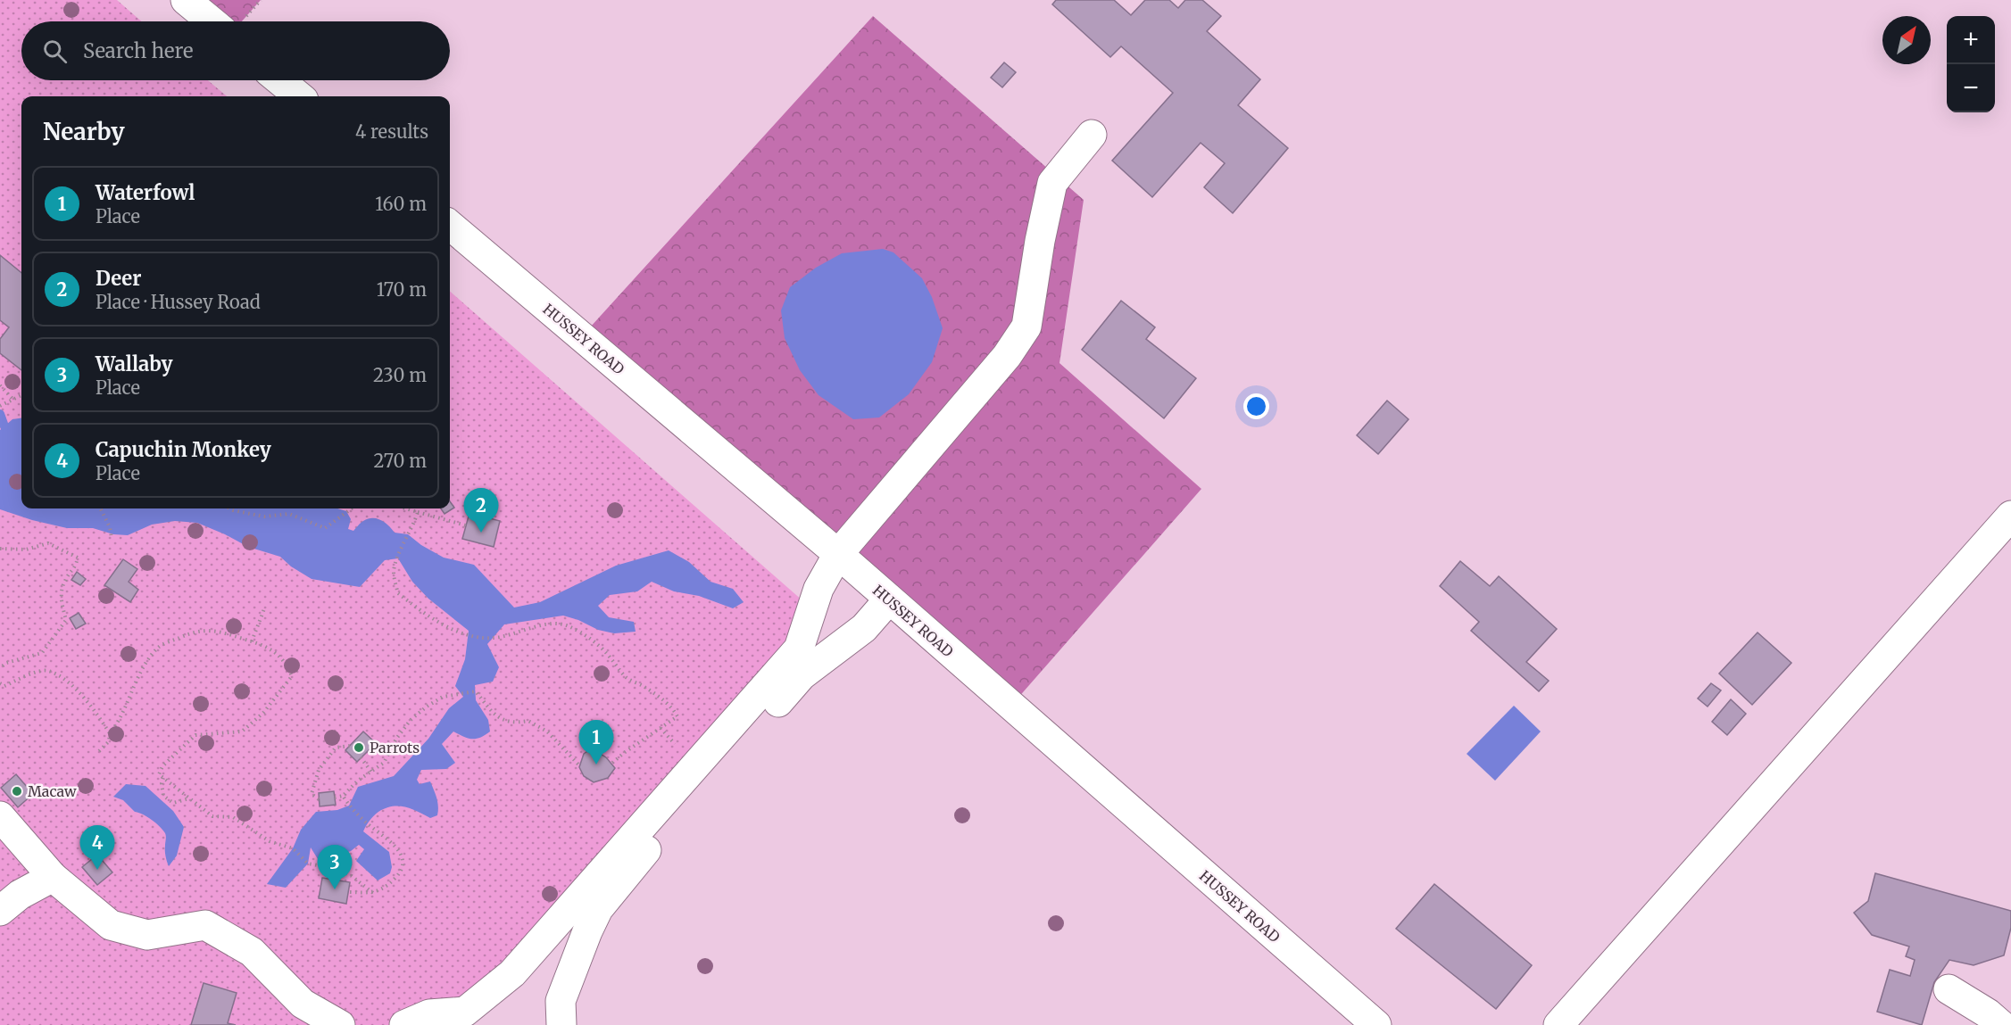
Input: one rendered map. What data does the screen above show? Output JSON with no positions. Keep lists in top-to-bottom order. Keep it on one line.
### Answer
{"streets":{"street":["HUSSEY ROAD"]},"places":["Parrots","Macaw"],"north":"top right","page":{"map_buttons":["+","−"],"search":"Search here","heading":["Nearby","4 results"],"list":[{"mark":"1","name":"Waterfowl","note":"Place","value":"160 m"},{"mark":"2","name":"Deer","note":"Place · Hussey Road","value":"170 m"},{"mark":"3","name":"Wallaby","note":"Place","value":"230 m"},{"mark":"4","name":"Capuchin Monkey","note":"Place","value":"270 m"}],"pins":["2","1","4","3"]}}
